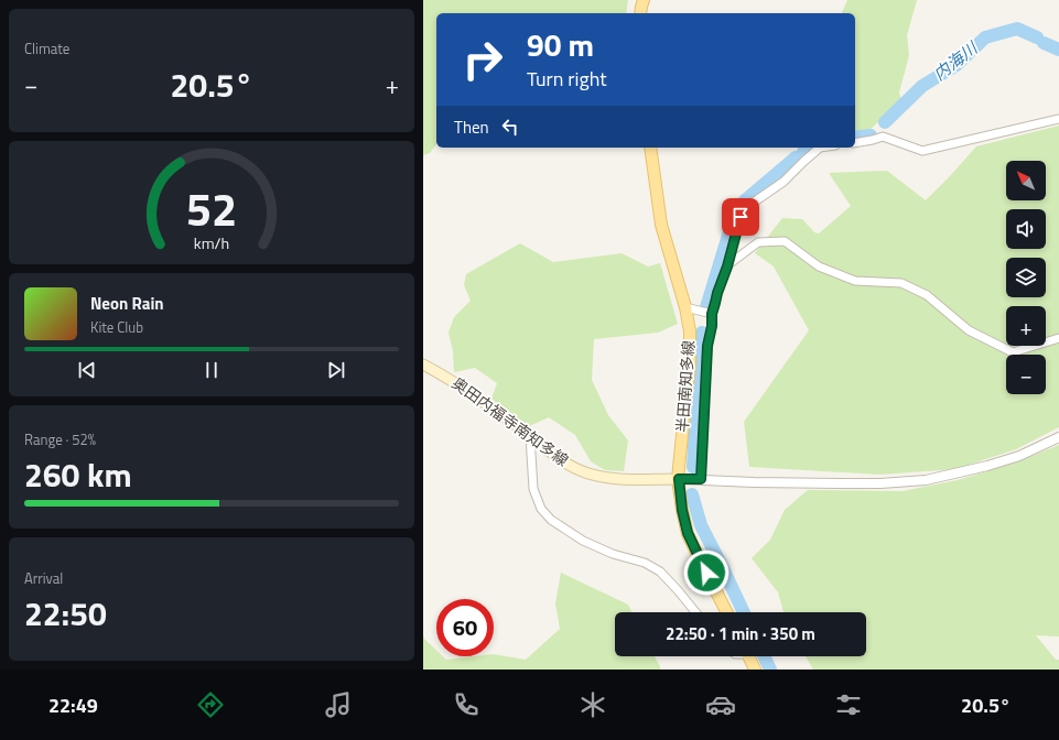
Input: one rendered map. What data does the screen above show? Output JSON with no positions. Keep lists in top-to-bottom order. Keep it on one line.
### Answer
{"streets":{"main road":["半田南知多線","奥田内福寺南知多線"]},"crossings":[["半田南知多線","奥田内福寺南知多線"]],"water":["内海川"],"north":"top left","page":{"tile":["Climate",["Range · 52%","260 km"],["Arrival","22:50"]],"turn":["90 m","Turn right"],"heat":["−","20.5°","+"],"then":"Then","map_buttons":["+","−"],"song":["Neon Rain","Kite Club"],"limit":"60","trip":"22:50 · 1 min · 350 m","tabs":["22:49","20.5°"],"gauge":["52","km/h"]}}
